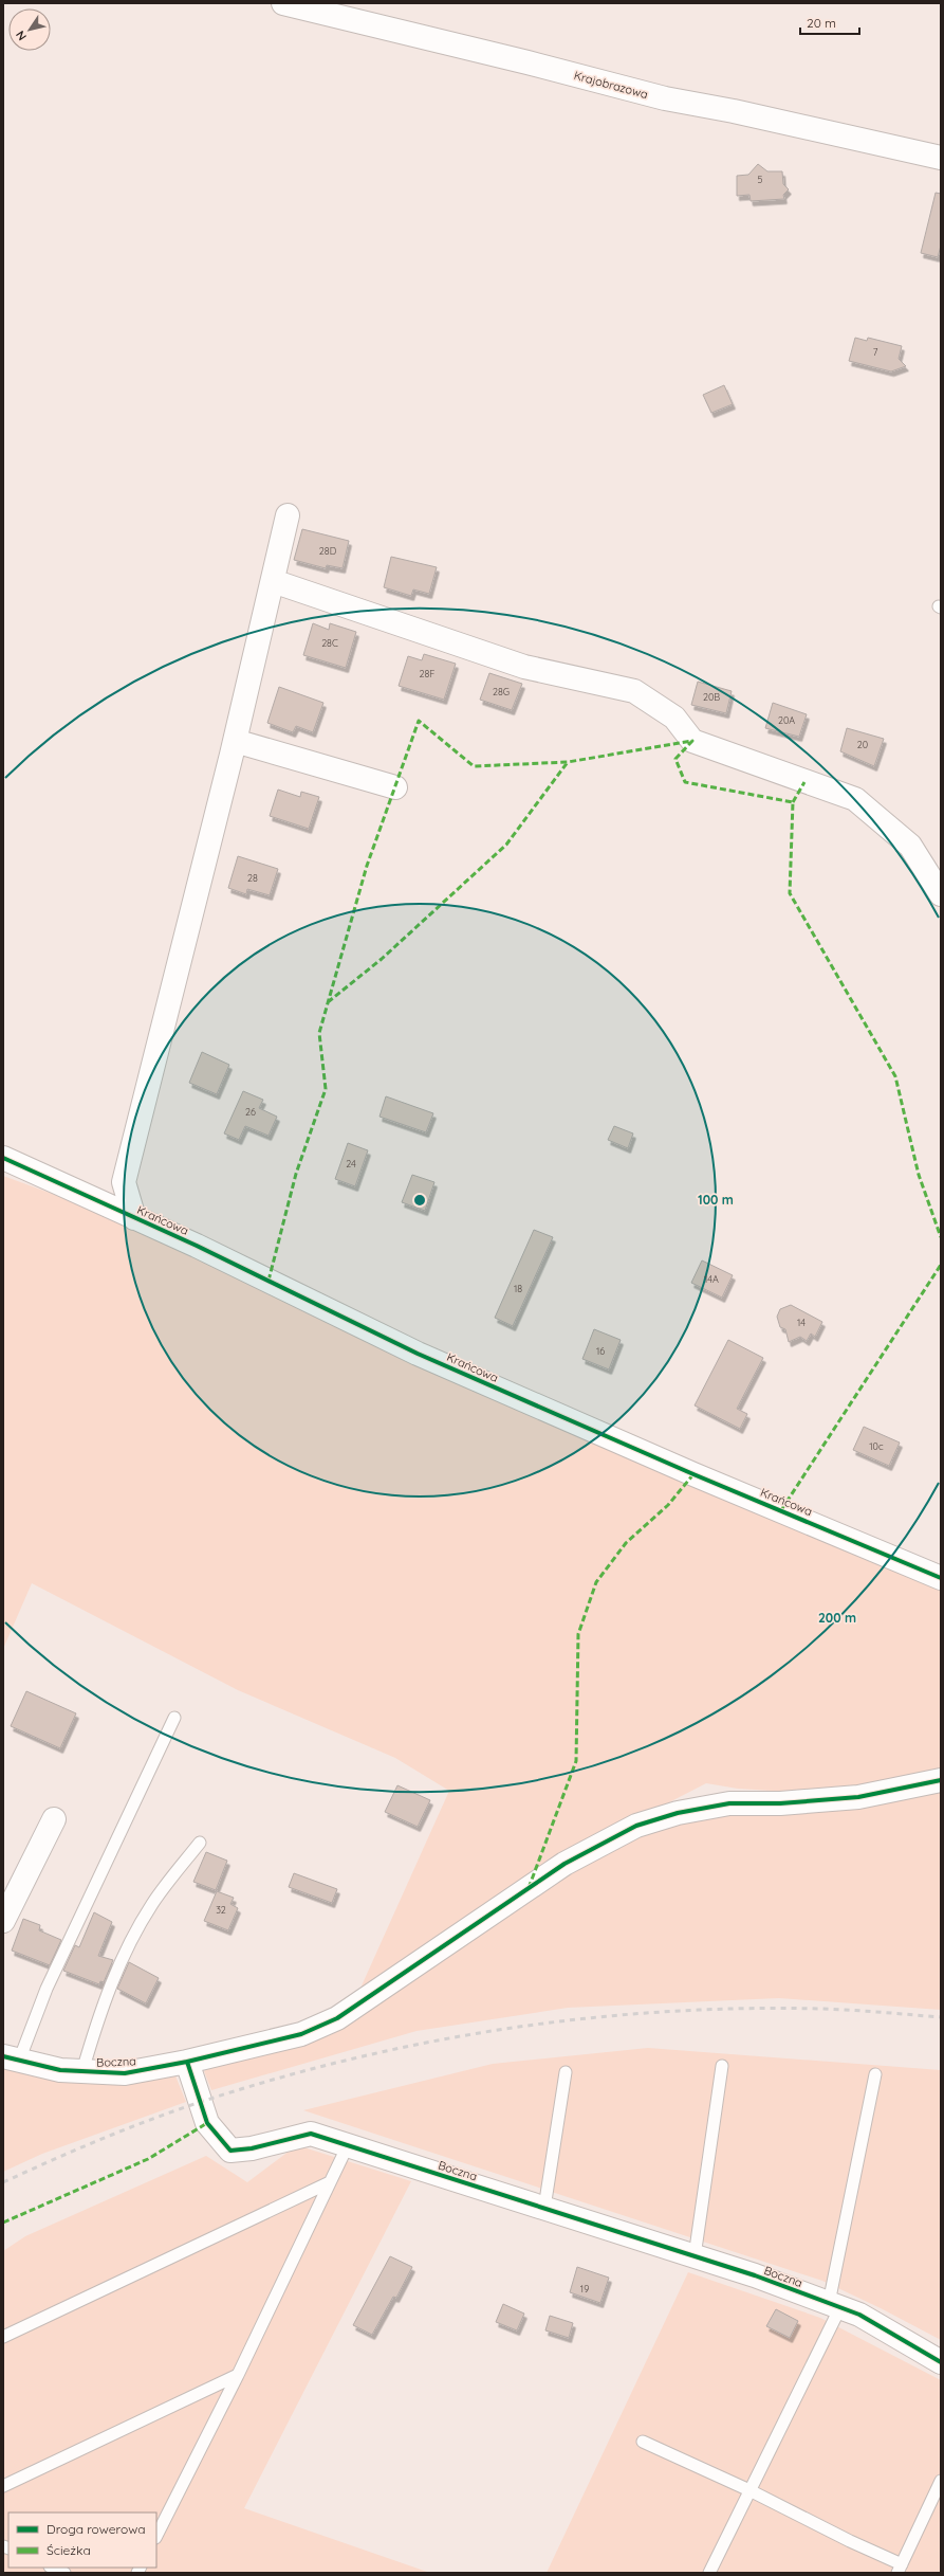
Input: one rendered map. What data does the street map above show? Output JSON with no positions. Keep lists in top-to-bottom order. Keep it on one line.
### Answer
{"streets":{"street":["Krajobrazowa","Krańcowa","Boczna"]},"house_numbers":["5","7","28D","28C","28F","28G","20B","20A","20","28","26","24","14A","18","14","16","10c","32","19"],"legend":["Droga rowerowa","Ścieżka"],"scale_bar":"20 m","north":"bottom left","rings":["100 m","200 m"]}
